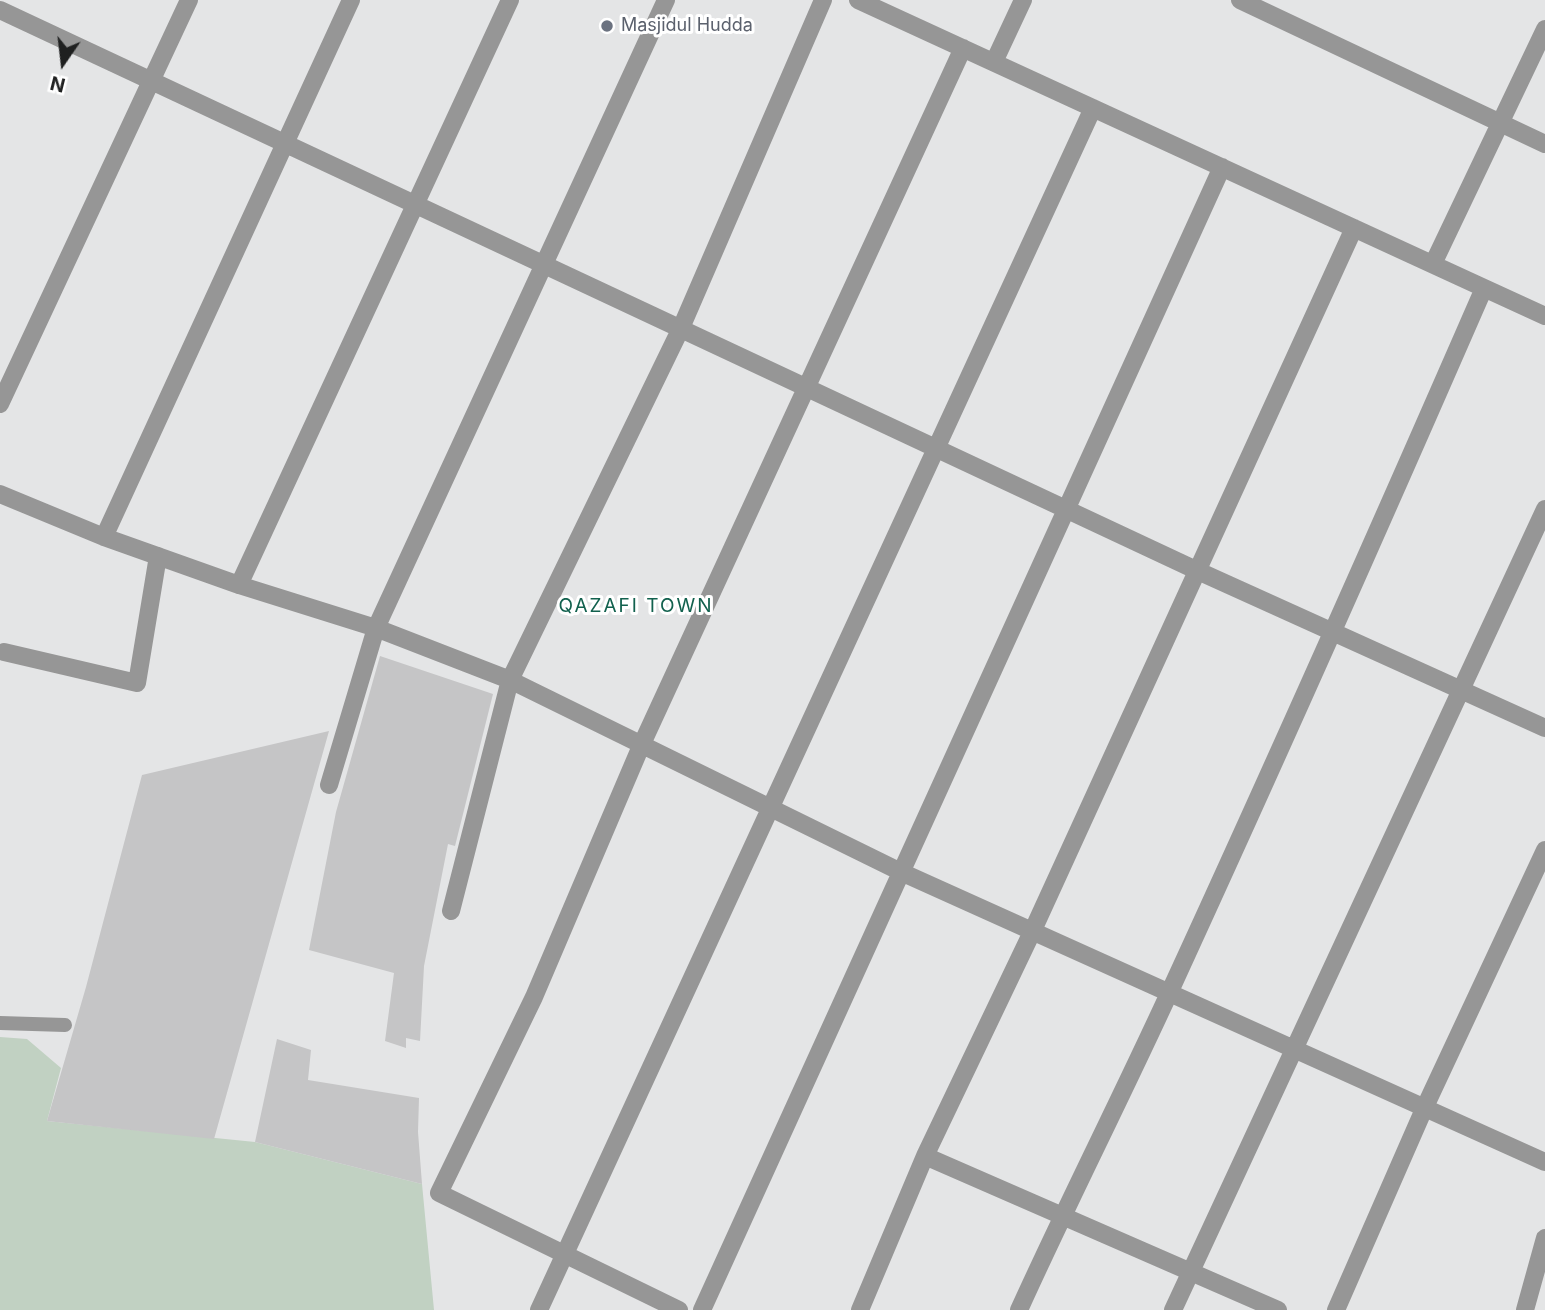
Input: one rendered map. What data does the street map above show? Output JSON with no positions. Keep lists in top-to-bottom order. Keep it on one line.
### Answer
{"districts":["QAZAFI TOWN"],"places":["Masjidul Hudda"],"north":"bottom"}
